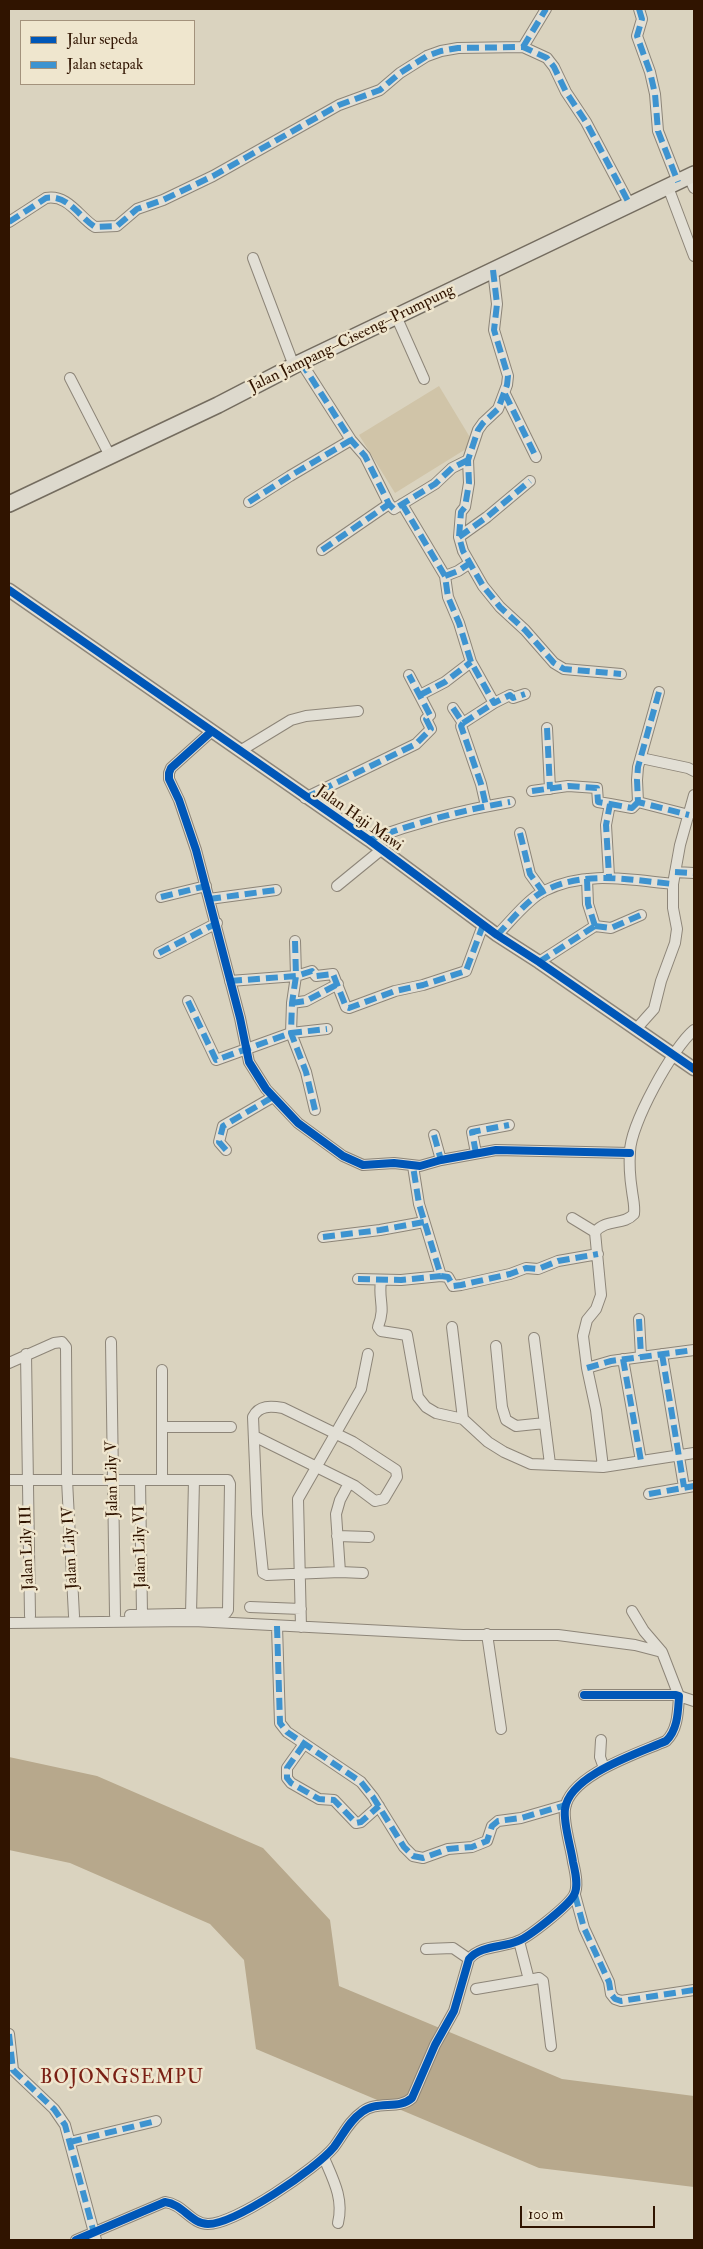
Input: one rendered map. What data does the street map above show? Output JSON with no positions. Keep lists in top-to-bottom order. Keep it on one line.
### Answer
{"streets":{"main road":["Jalan Jampang–Ciseeng–Prumpung"],"street":["Jalan Haji Mawi","Jalan Lily V","Jalan Lily VI","Jalan Lily III","Jalan Lily IV"]},"crossings":[["Jalan Lily III","Jalan Lily IV"]],"districts":["BOJONGSEMPU"],"legend":["Jalur sepeda","Jalan setapak"],"scale_bar":"100 m"}
